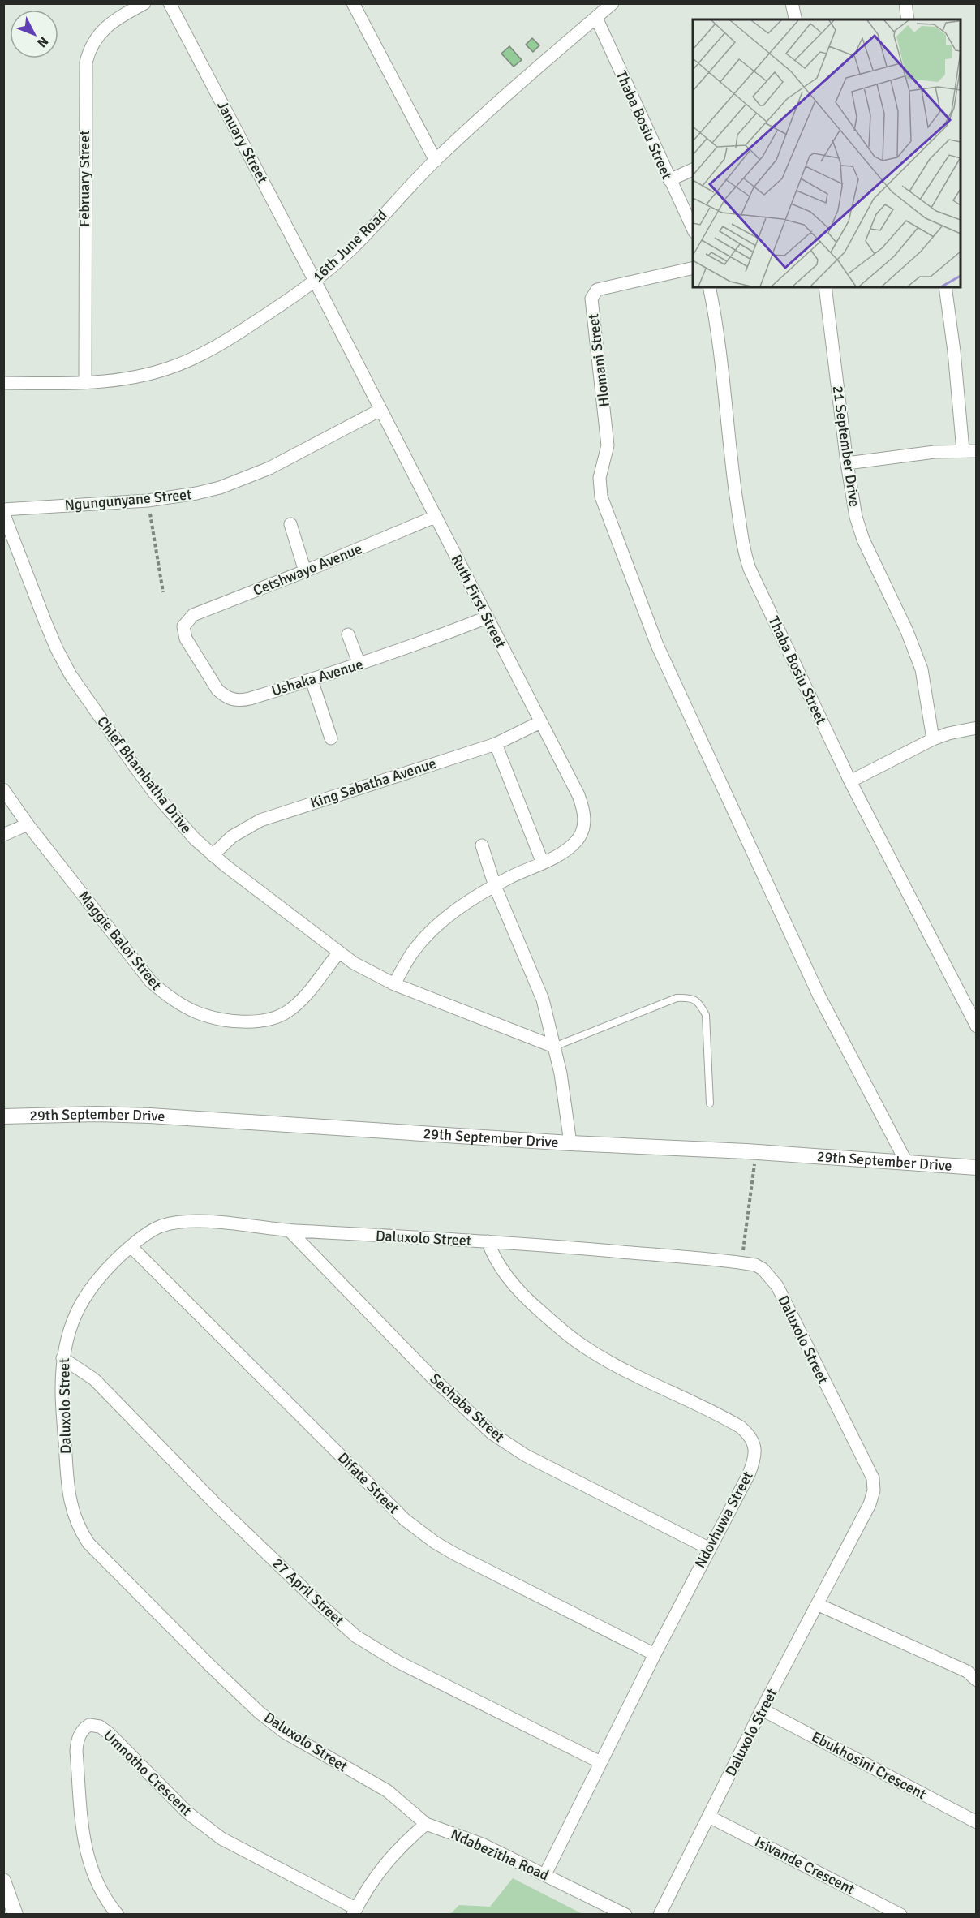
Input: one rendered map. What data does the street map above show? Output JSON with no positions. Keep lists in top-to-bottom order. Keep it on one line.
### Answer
{"streets":{"street":["Thaba Bosiu Street","January Street","February Street","16th June Road","Hlomani Street","21 September Drive","Ngungunyane Street","Cetshwayo Avenue","Ruth First Street","Ushaka Avenue","Chief Bhambatha Drive","King Sabatha Avenue","Maggie Baloi Street","29th September Drive","Daluxolo Street","Sechaba Street","Difate Street","Ndovhuwa Street","27 April Street","Ebukhosini Crescent","Umnotho Crescent","Ndabezitha Road","Isivande Crescent"]},"crossings":[["Thaba Bosiu Street","16th June Road"],["January Street","16th June Road"],["January Street","Ruth First Street"],["February Street","16th June Road"],["16th June Road","Ruth First Street"],["Hlomani Street","29th September Drive"],["Ngungunyane Street","Ruth First Street"],["Ngungunyane Street","Chief Bhambatha Drive"],["Cetshwayo Avenue","Ruth First Street"],["Cetshwayo Avenue","Ushaka Avenue"],["Ruth First Street","Ushaka Avenue"],["Ruth First Street","King Sabatha Avenue"],["Chief Bhambatha Drive","King Sabatha Avenue"],["Chief Bhambatha Drive","Maggie Baloi Street"],["Daluxolo Street","Sechaba Street"],["Daluxolo Street","Difate Street"],["Daluxolo Street","Ndovhuwa Street"],["Daluxolo Street","27 April Street"],["Daluxolo Street","Ebukhosini Crescent"],["Daluxolo Street","Ndabezitha Road"],["Daluxolo Street","Isivande Crescent"],["Sechaba Street","Ndovhuwa Street"],["Difate Street","Ndovhuwa Street"],["Ndovhuwa Street","27 April Street"],["Ndovhuwa Street","Ndabezitha Road"]],"north":"bottom right"}
